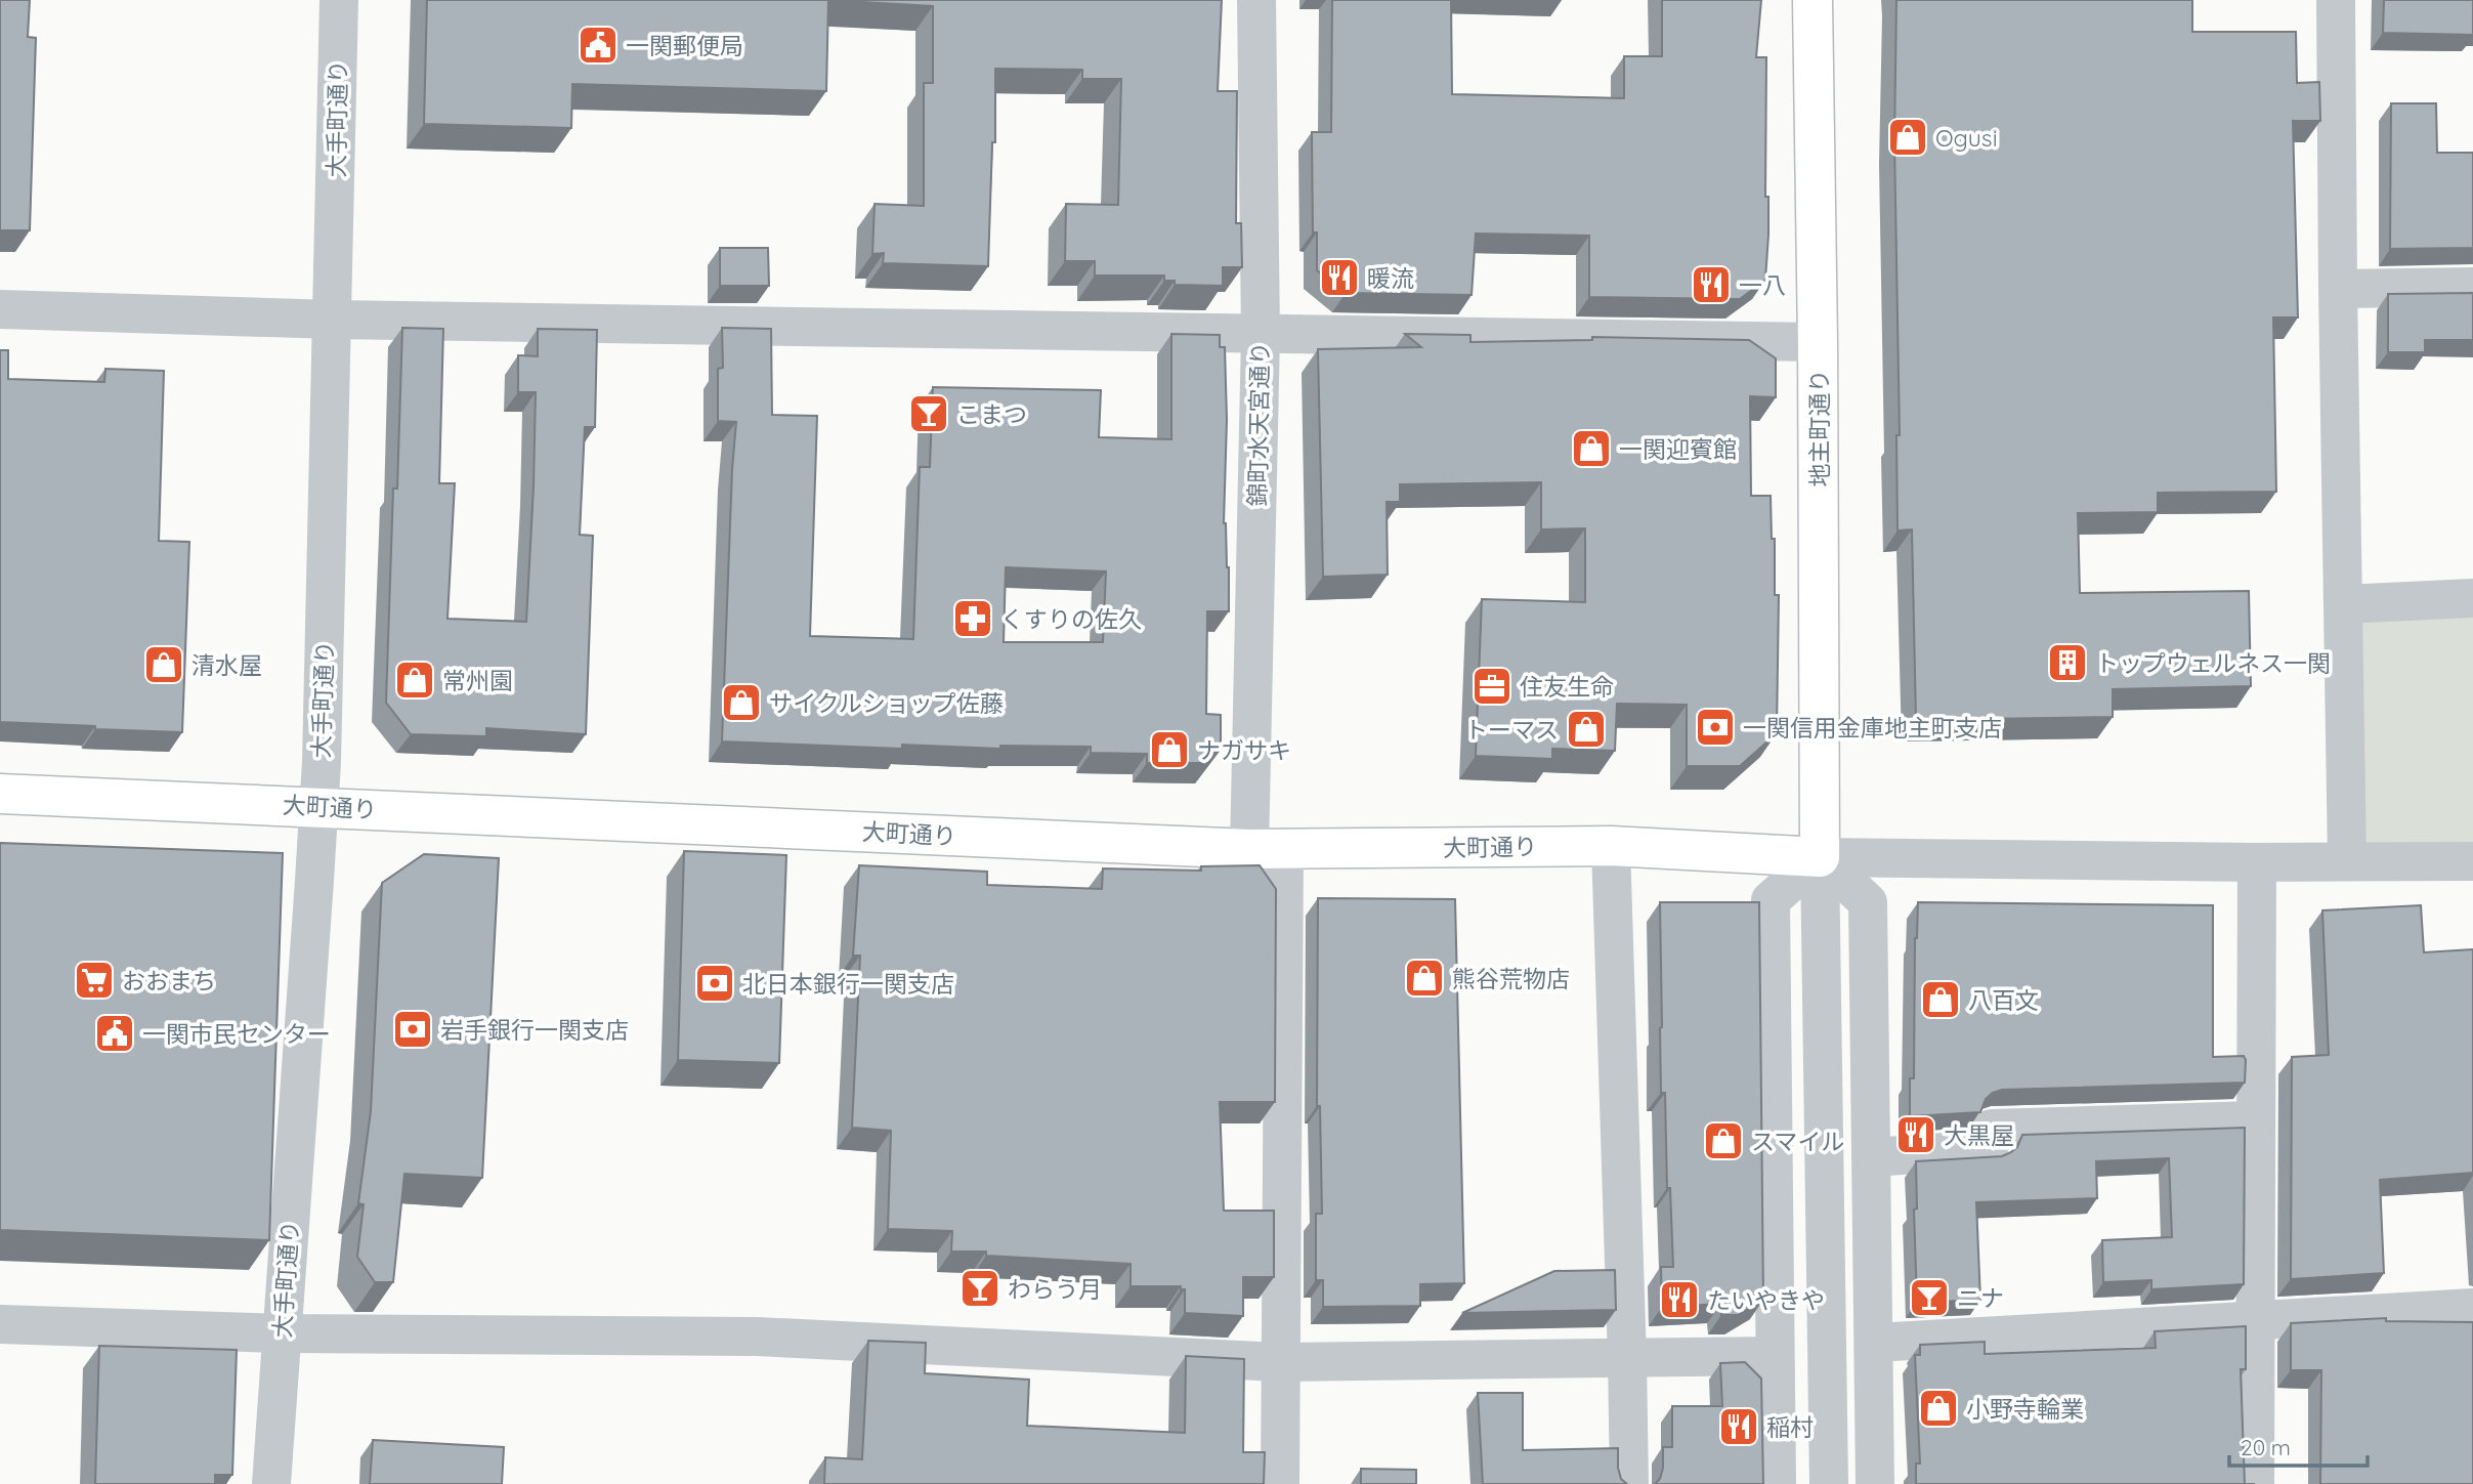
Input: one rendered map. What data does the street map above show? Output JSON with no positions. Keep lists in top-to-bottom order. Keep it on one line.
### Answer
{"streets":{"main road":["地主町通り","大町通り"],"street":["大手町通り","錦町水天宮通り"]},"crossings":[["大手町通り","大町通り"],["錦町水天宮通り","大町通り"],["地主町通り","大町通り"]],"places":{"public building":["一関郵便局","一関市民センター"],"shop":["Ogusi","一関迎賓館","清水屋","常州園","サイクルショップ佐藤","トーマス","ナガサキ","熊谷荒物店","八百文","スマイル","小野寺輪業"],"restaurant":["暖流","一八","大黒屋","たいやきや","稲村"],"bar":["こまつ","わらう月","ニナ"],"pharmacy":["くすりの佐久"],"building":["トップウェルネス一関"],"office":["住友生命"],"bank":["一関信用金庫地主町支店","北日本銀行一関支店","岩手銀行一関支店"],"supermarket":["おおまち"]},"scale_bar":"20 m"}
